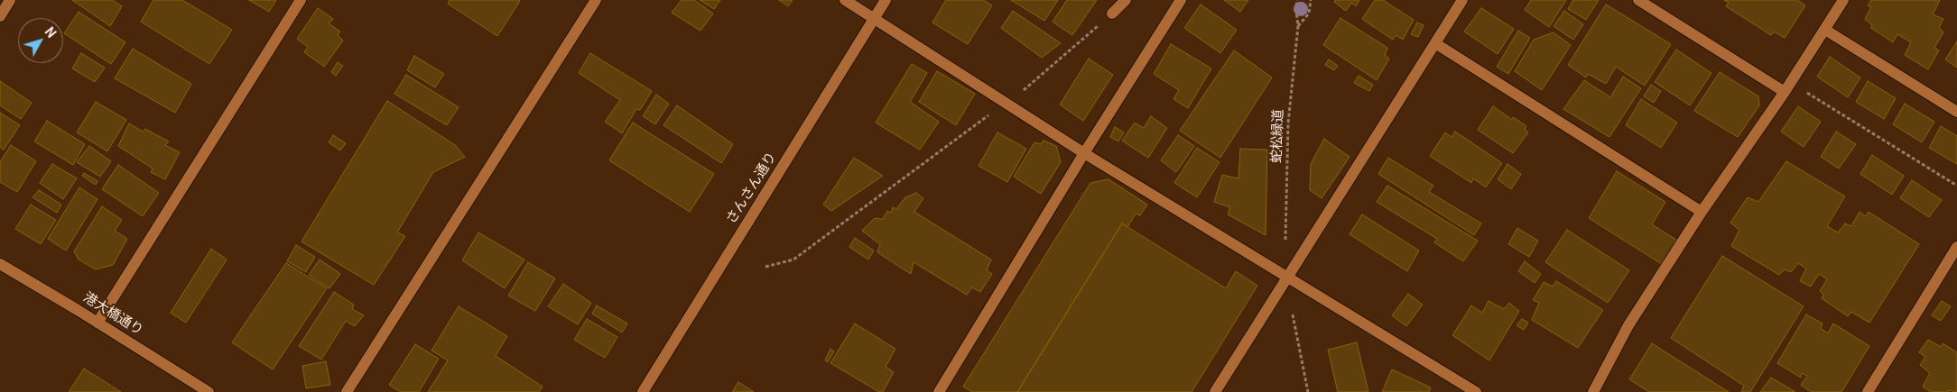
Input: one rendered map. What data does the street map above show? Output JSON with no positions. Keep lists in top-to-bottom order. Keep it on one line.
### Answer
{"streets":{"street":["さんさん通り","港大橋通り"],"path":["蛇松緑道"]},"north":"top right"}
